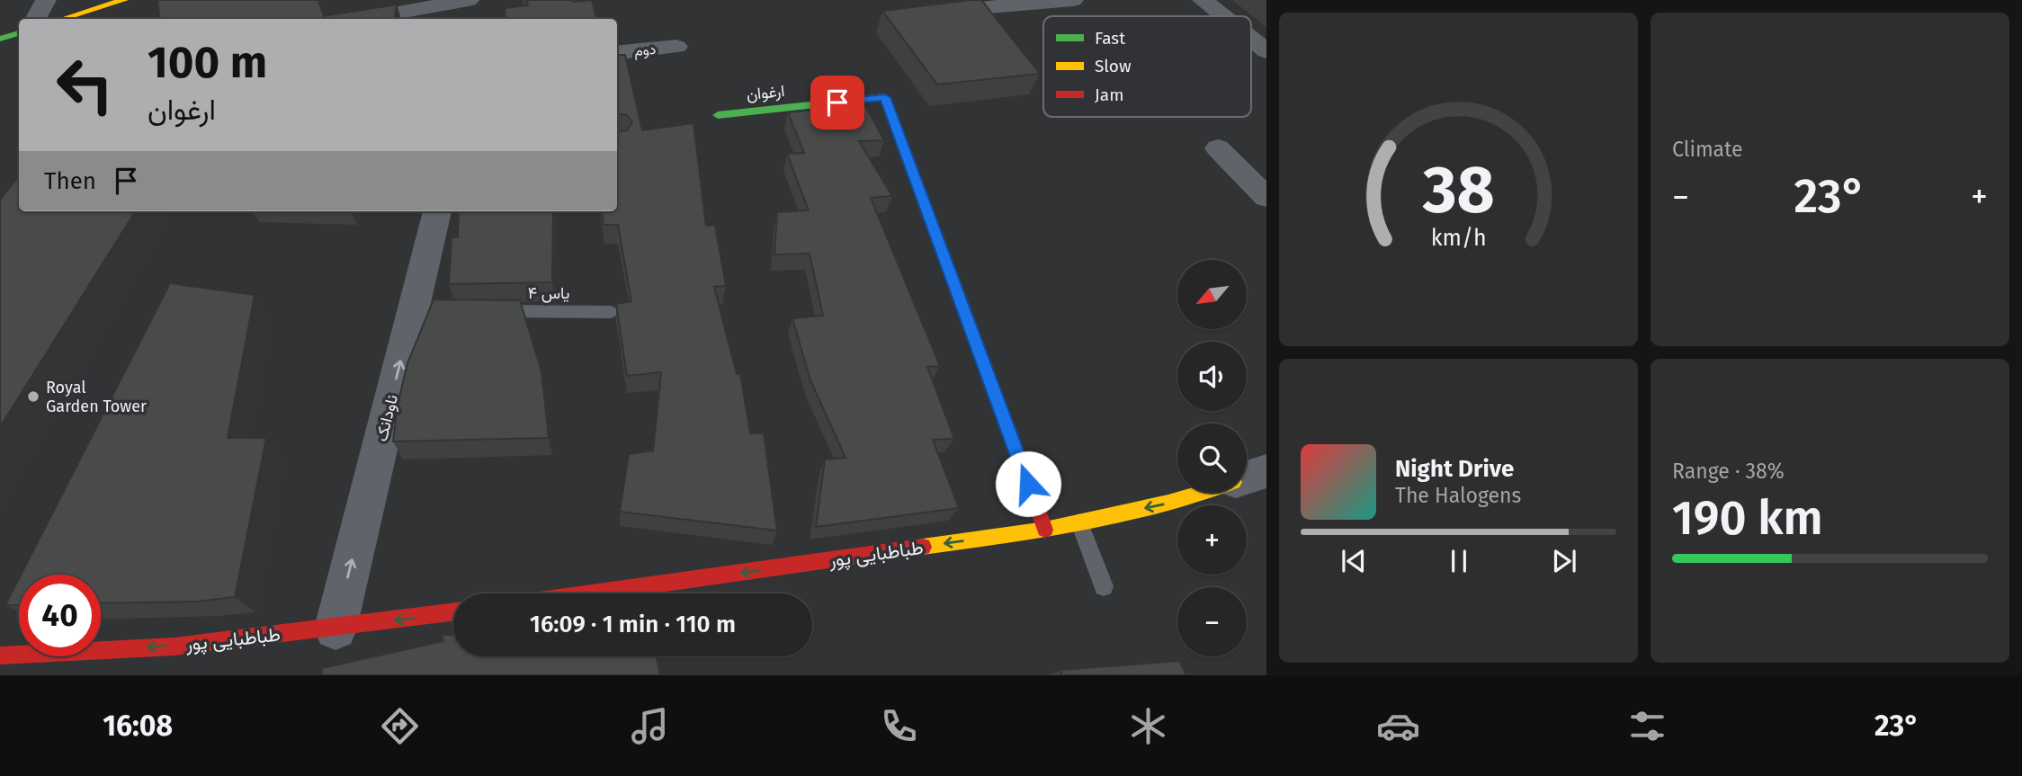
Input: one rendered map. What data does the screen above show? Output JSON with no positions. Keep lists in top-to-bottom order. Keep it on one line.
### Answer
{"streets":{"street":["دوم","ارغوان","ناودانک","طباطبایی پور"],"lane":["یاس ۴"]},"crossings":[["ارغوان","طباطبایی پور"],["ناودانک","طباطبایی پور"]],"one_way":["ناودانک","طباطبایی پور"],"places":["Royal Garden Tower"],"legend":["Fast","Slow","Jam"],"north":"bottom left","page":{"tile":["Climate",["Range · 38%","190 km"]],"turn":["100 m","ارغوان"],"then":"Then","heat":["−","23°","+"],"map_buttons":["+","−"],"song":["Night Drive","The Halogens"],"limit":"40","trip":"16:09 · 1 min · 110 m","tabs":["16:08","23°"],"gauge":["38","km/h"]}}
